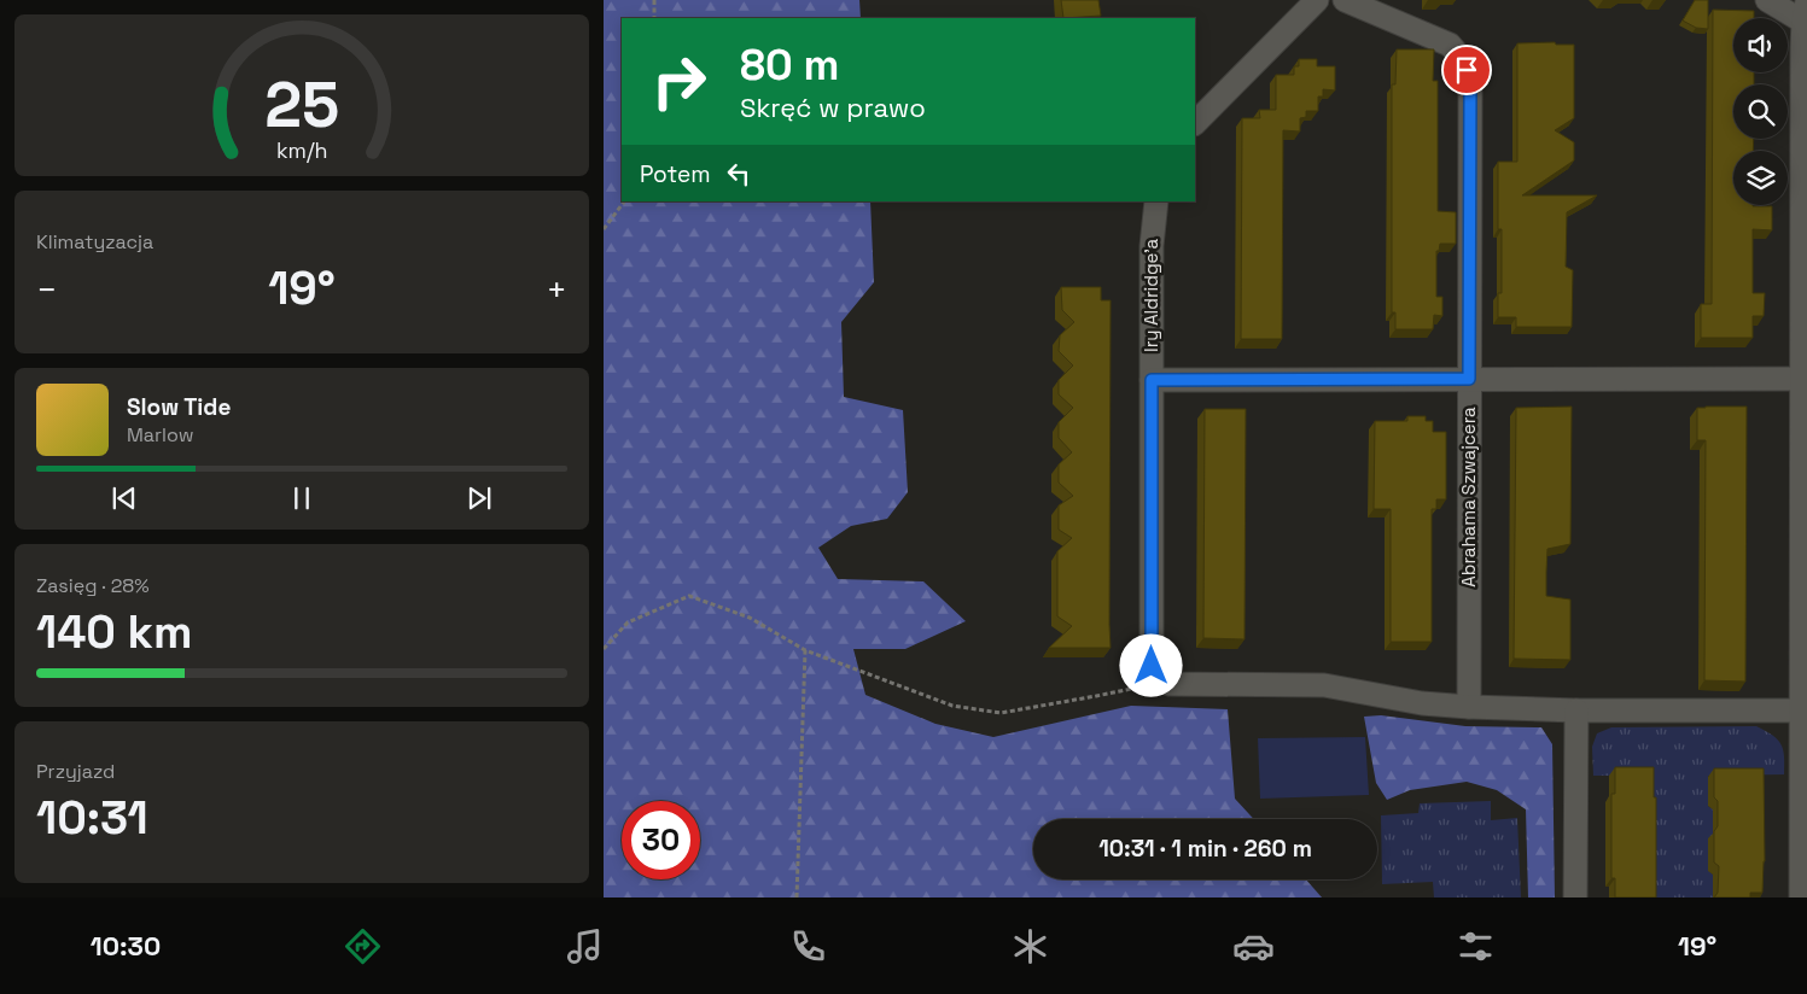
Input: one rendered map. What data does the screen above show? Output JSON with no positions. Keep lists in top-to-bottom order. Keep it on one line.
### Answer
{"streets":{"street":["Iry Aldridge’a","Abrahama Szwajcera"]},"page":{"turn":["80 m","Skręć w prawo"],"then":"Potem","tile":["Klimatyzacja",["Zasięg · 28%","140 km"],["Przyjazd","10:31"]],"heat":["−","19°","+"],"song":["Slow Tide","Marlow"],"limit":"30","trip":"10:31 · 1 min · 260 m","tabs":["10:30","19°"],"gauge":["25","km/h"]}}
